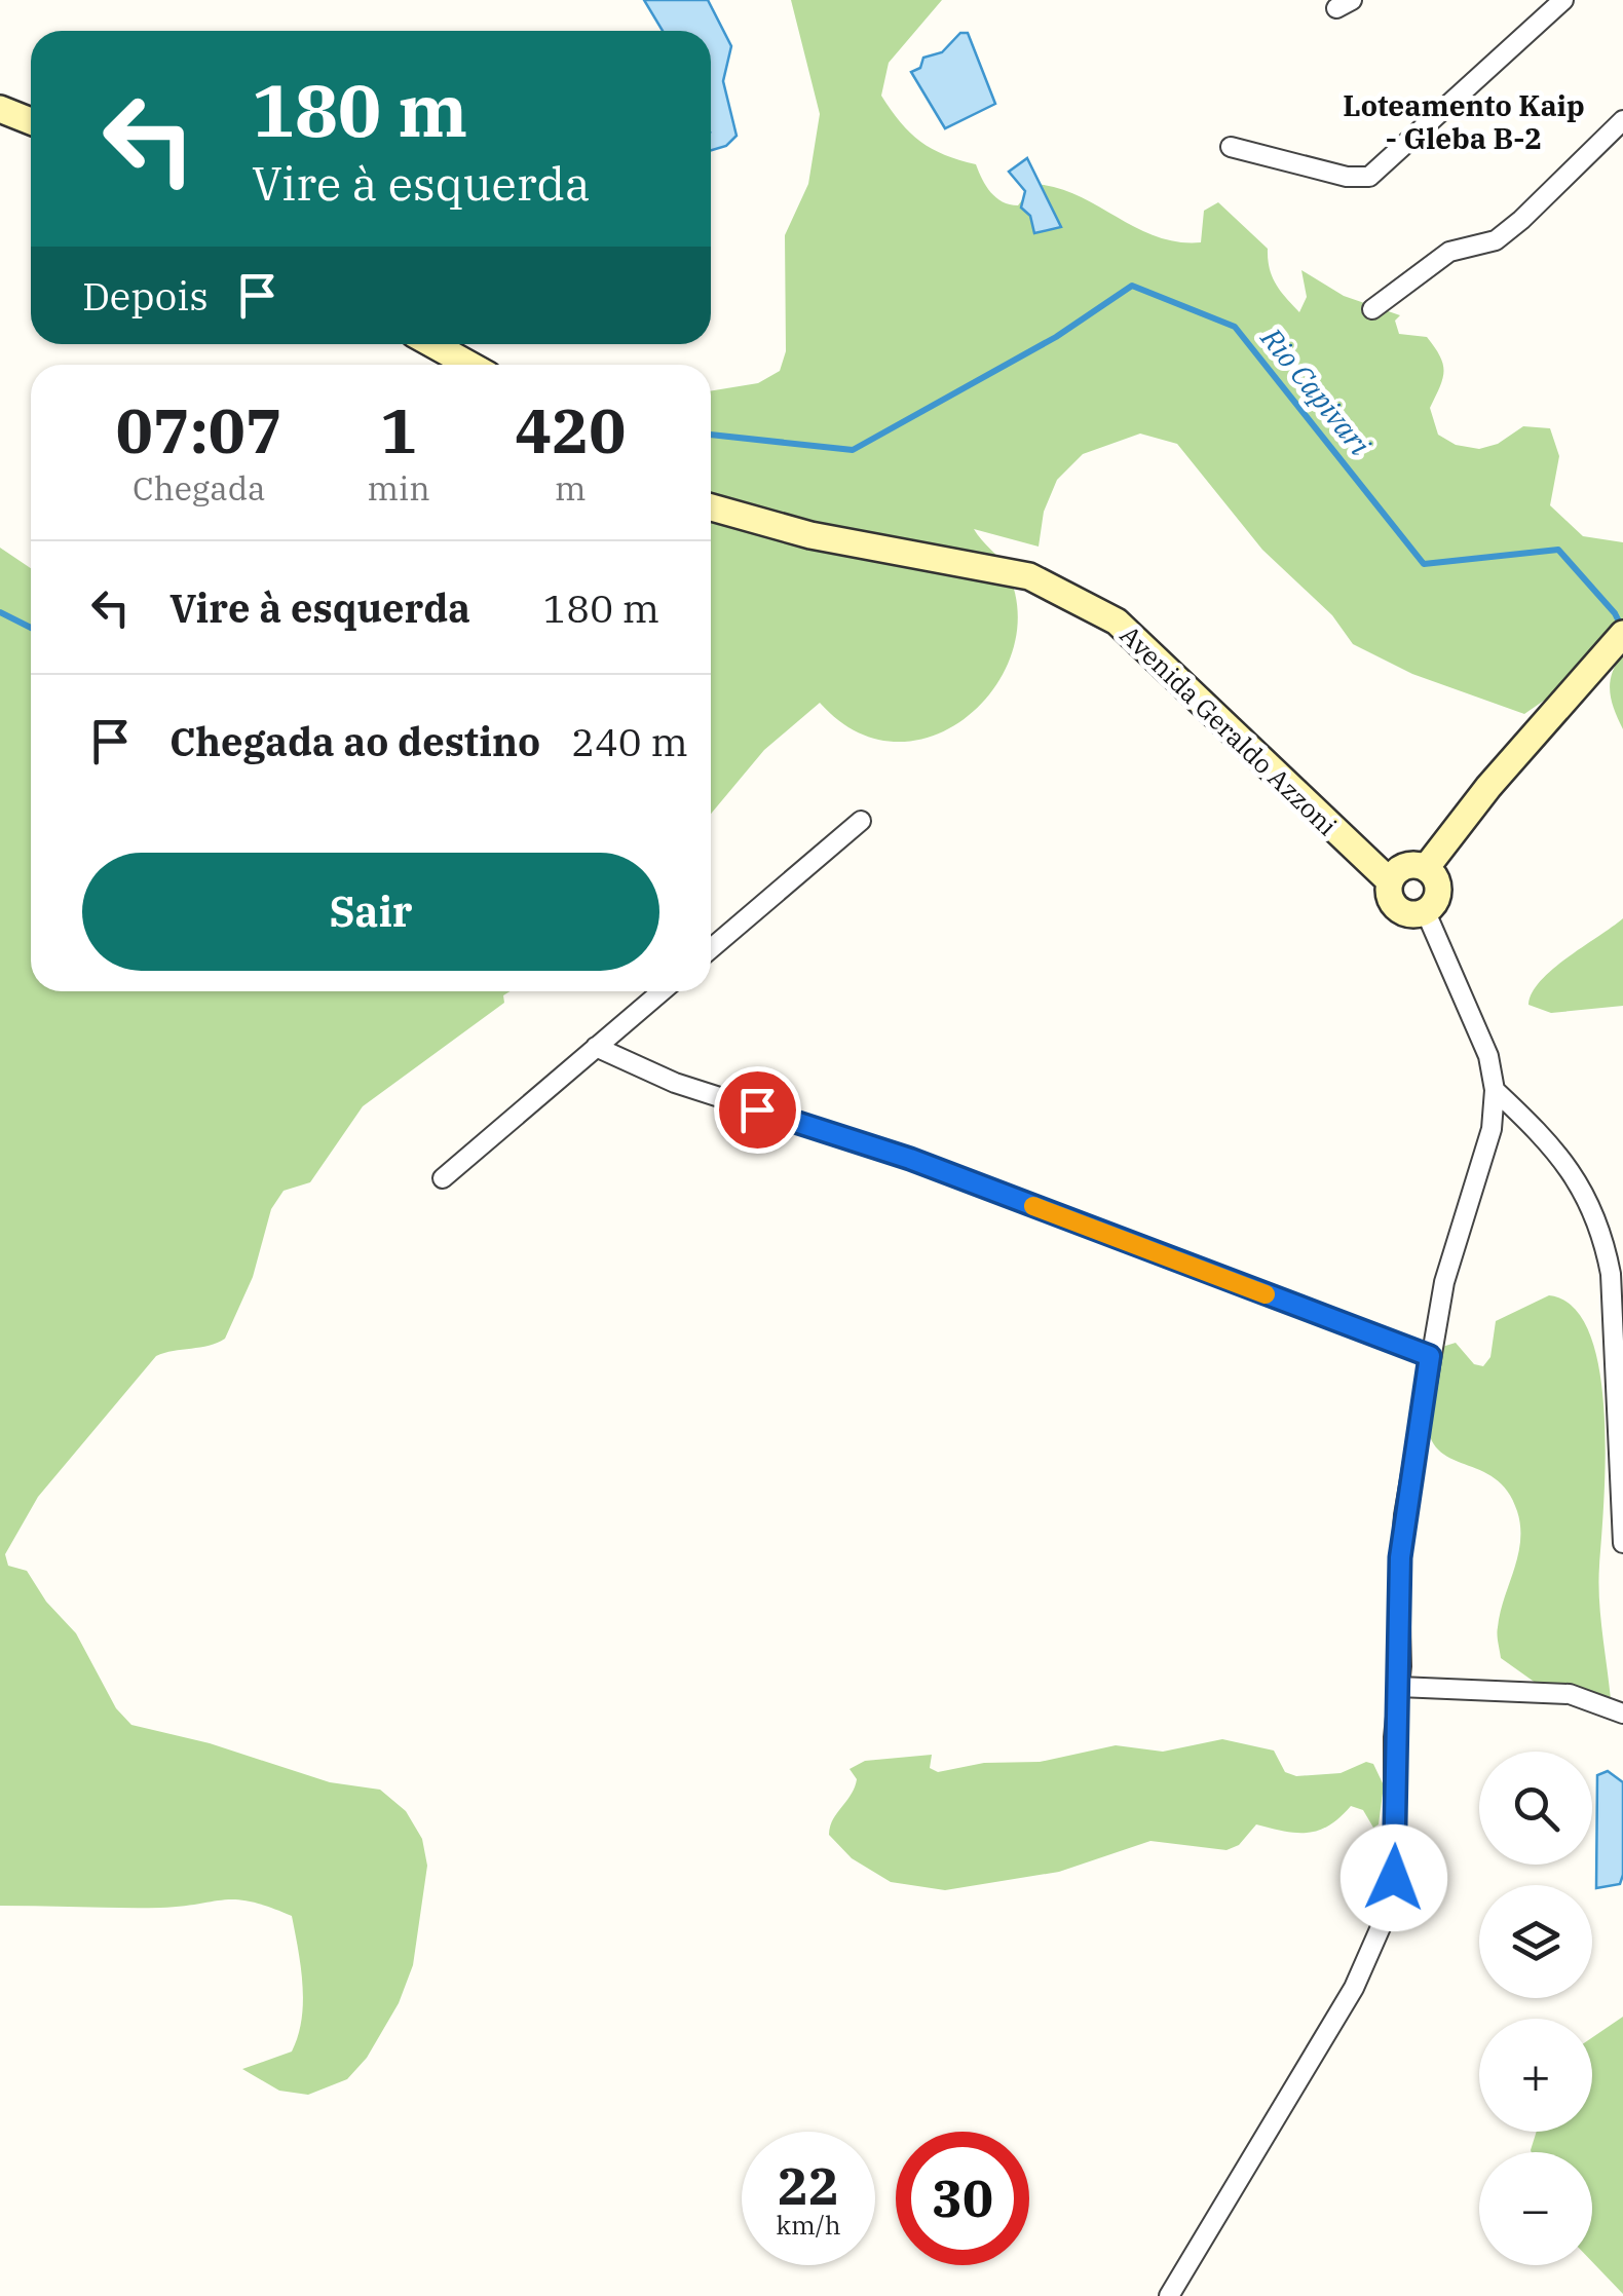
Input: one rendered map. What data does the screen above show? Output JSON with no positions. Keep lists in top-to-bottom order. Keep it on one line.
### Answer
{"streets":{"street":["Avenida Geraldo Azzoni"]},"districts":["Loteamento Kaip - Gleba B-2"],"water":["Rio Capivari"],"page":{"turn":["180 m","Vire à esquerda"],"then":"Depois","eta":["07:07","Chegada","1","min","420","m"],"list":[{"name":"Vire à esquerda","value":"180 m"},{"name":"Chegada ao destino","value":"240 m"}],"buttons":"Sair","map_buttons":["+","−"],"speed":"22 km/h","limit":"30"}}
